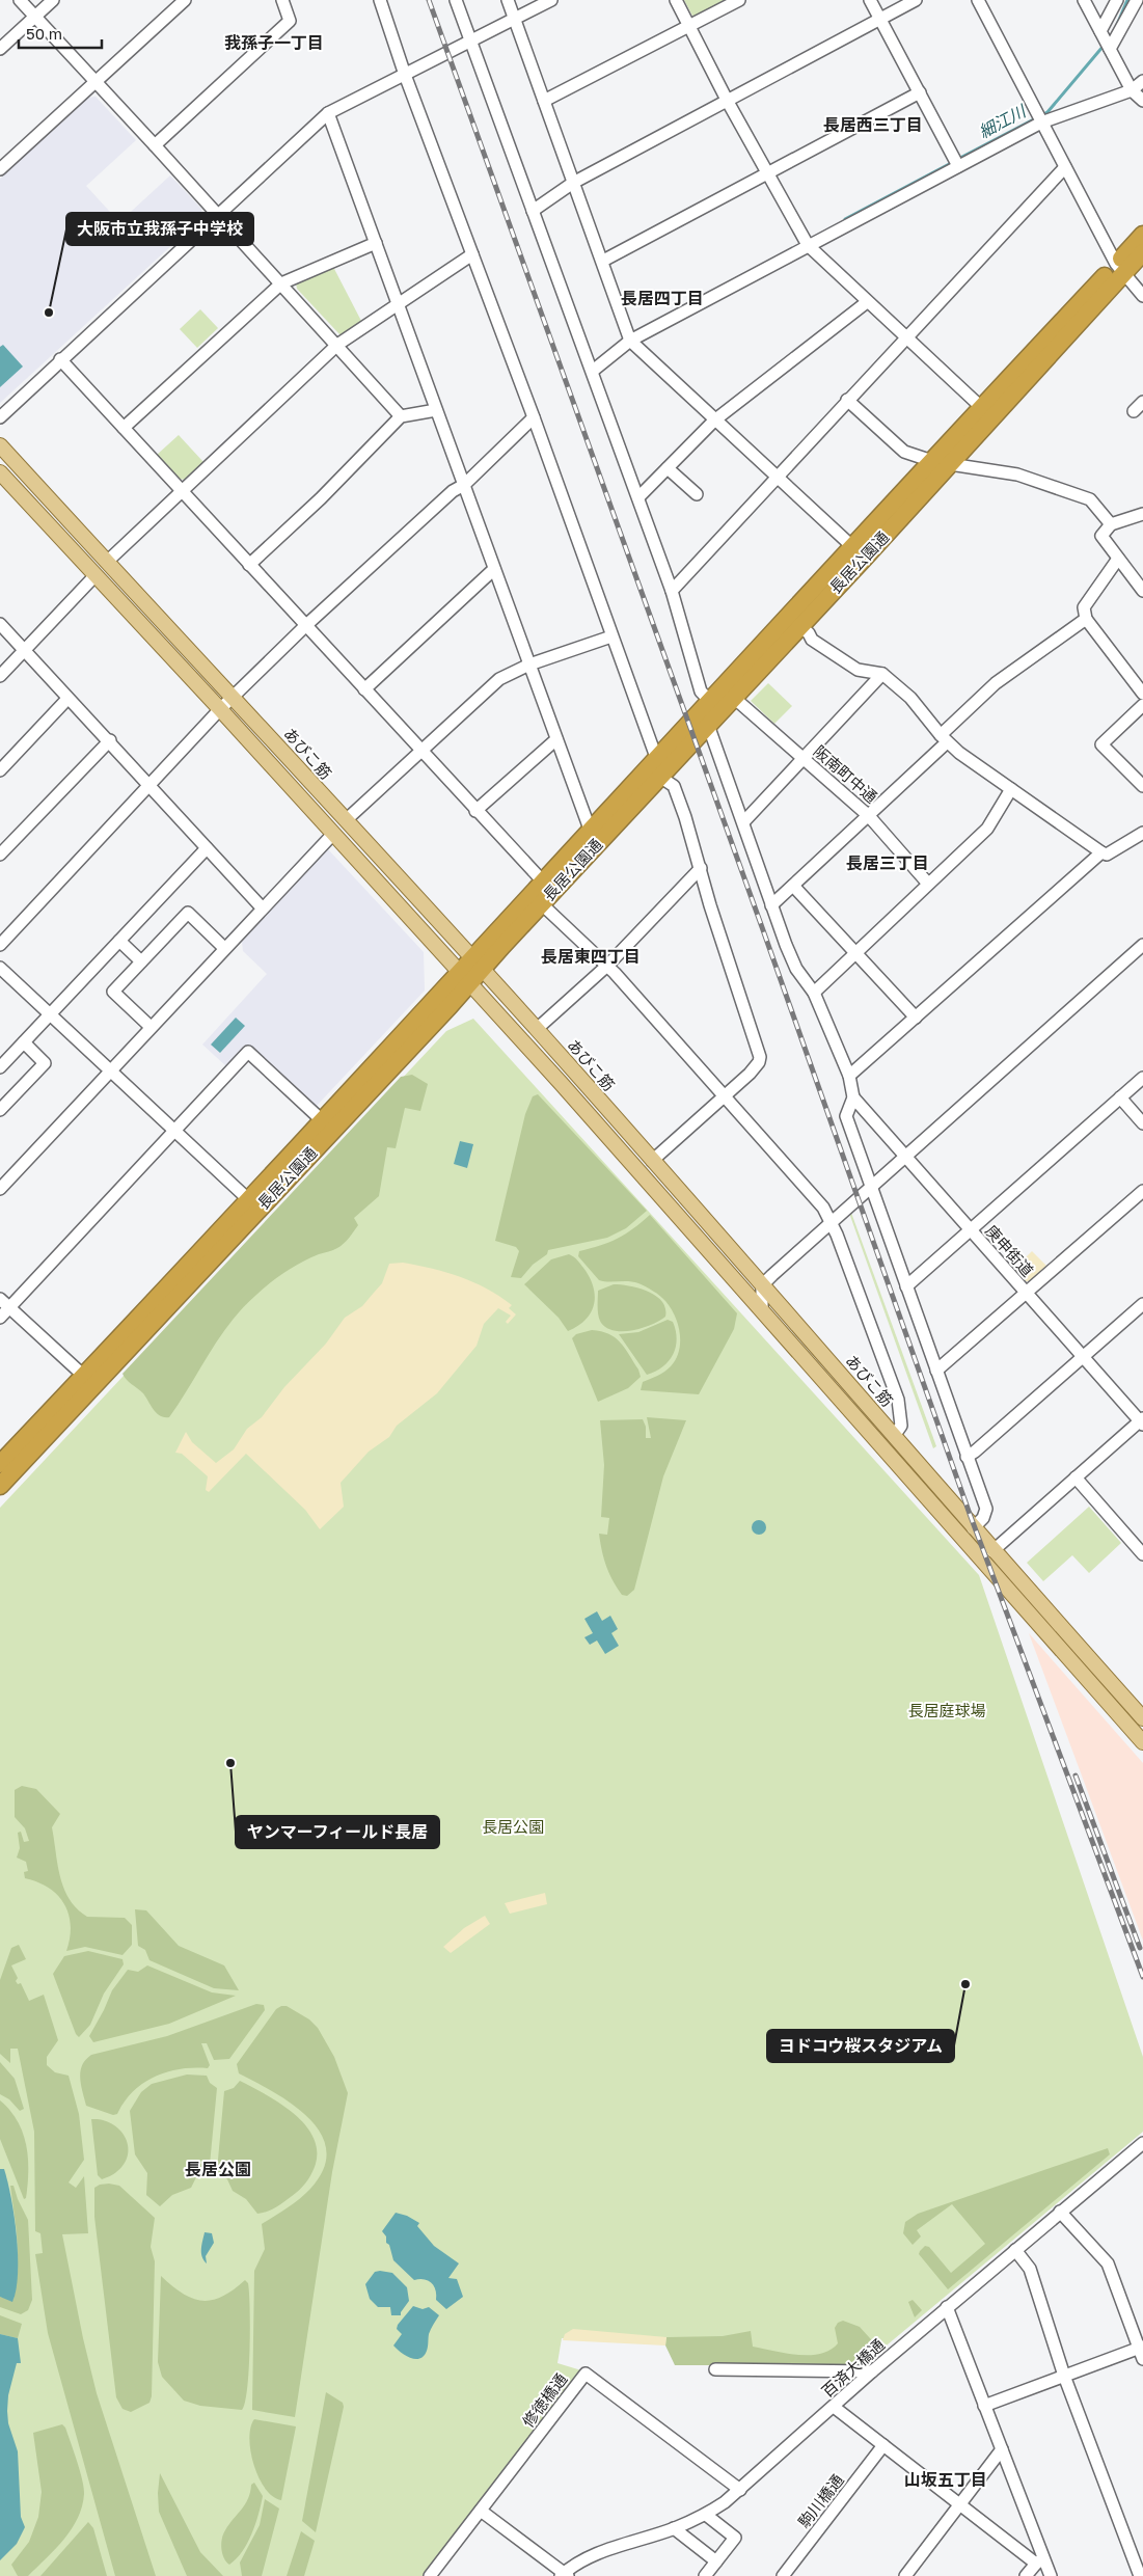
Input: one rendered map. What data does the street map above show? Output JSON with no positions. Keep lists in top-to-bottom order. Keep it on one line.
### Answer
{"streets":{"highway":["長居公園通"],"main road":["あびこ筋"],"street":["阪南町中通","庚申街道","百済大橋通","修徳橋通","駒川橋通"]},"crossings":[["長居公園通","あびこ筋"],["長居公園通","阪南町中通"],["百済大橋通","修徳橋通"]],"districts":["我孫子一丁目","長居西三丁目","長居四丁目","長居三丁目","長居東四丁目","長居公園","山坂五丁目"],"water":["細江川"],"parks":["長居庭球場","長居公園"],"places":["大阪市立我孫子中学校","ヤンマーフィールド長居","ヨドコウ桜スタジアム"],"scale_bar":"50 m"}
